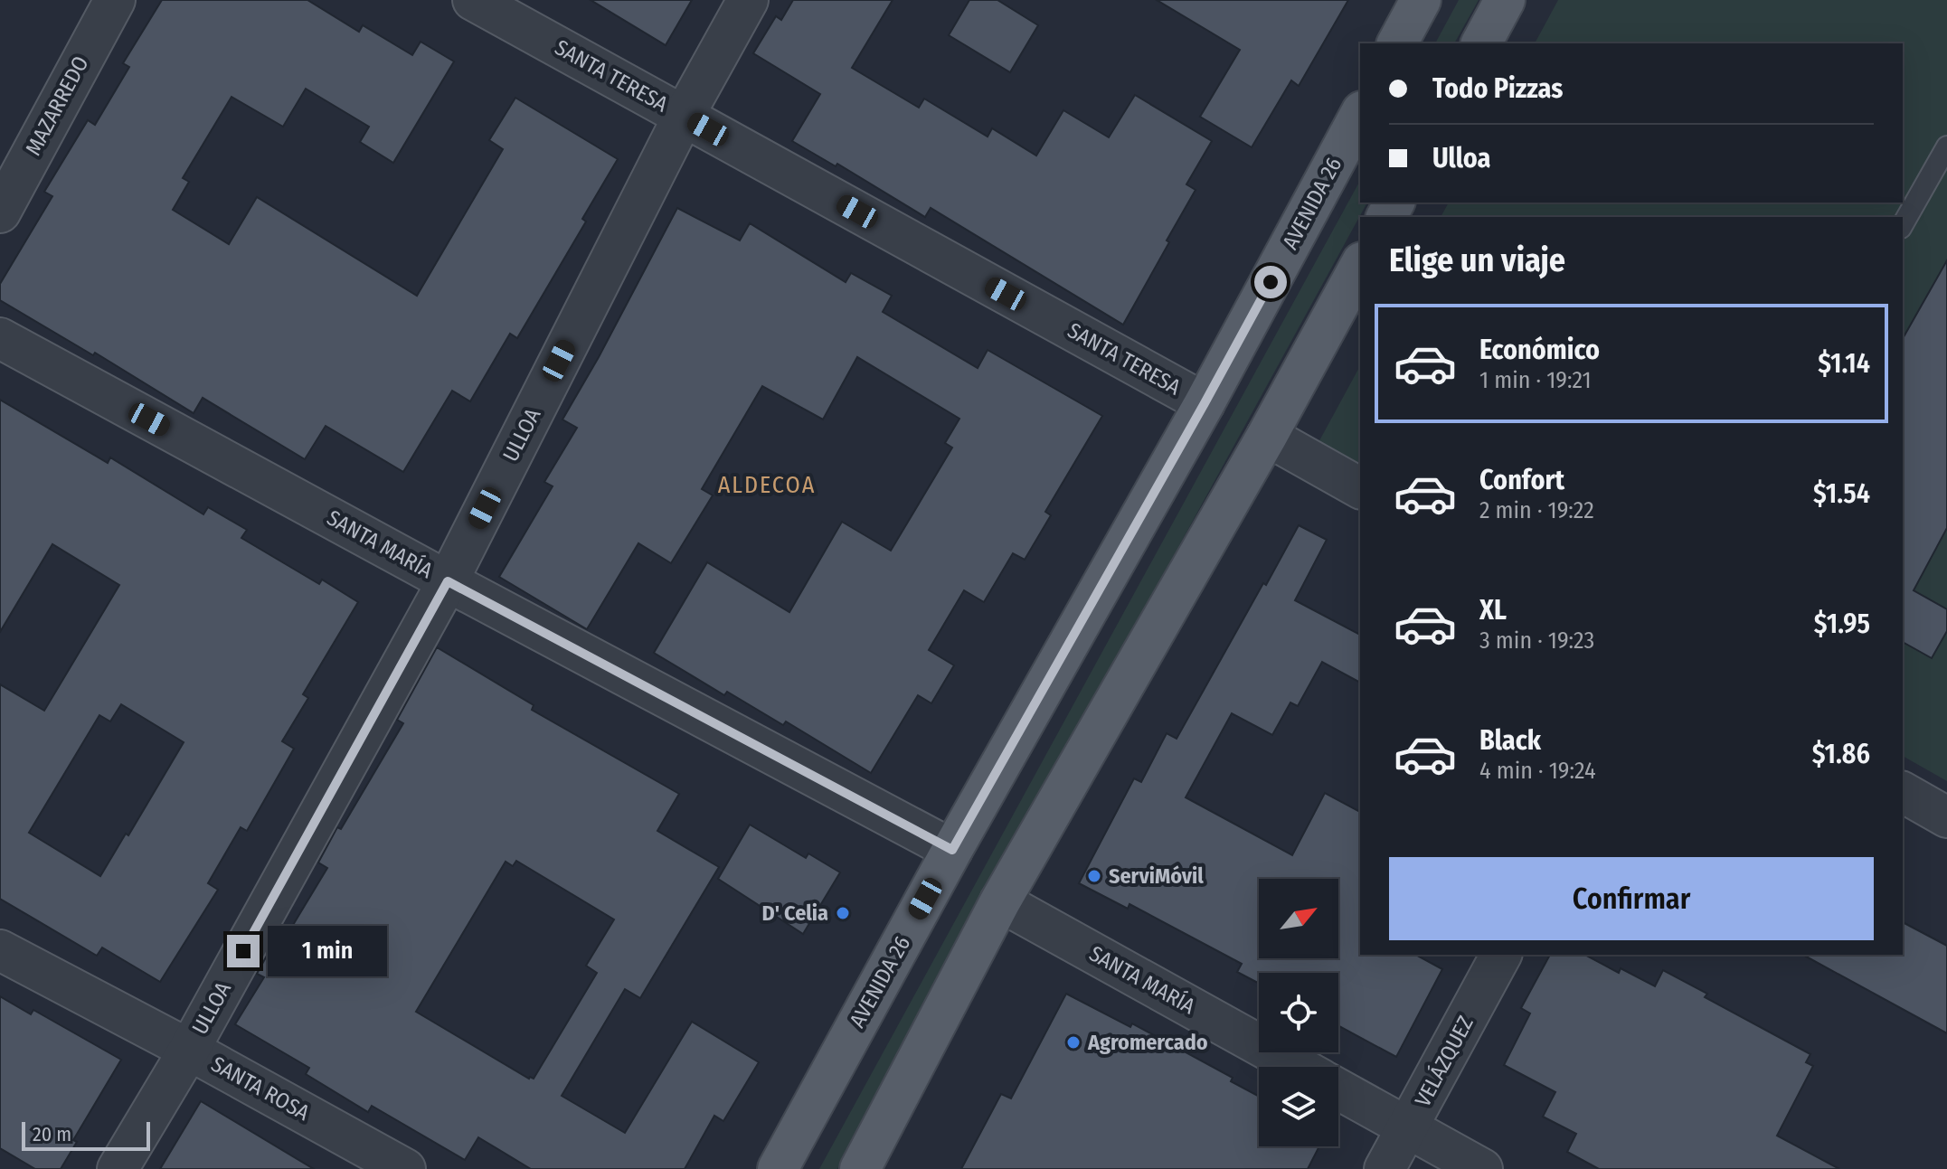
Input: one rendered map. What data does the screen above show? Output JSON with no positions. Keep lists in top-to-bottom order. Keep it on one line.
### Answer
{"streets":{"main road":["AVENIDA 26"],"street":["SANTA TERESA","MAZARREDO","ULLOA","SANTA MARÍA","VELÁZQUEZ","SANTA ROSA"]},"crossings":[["SANTA TERESA","AVENIDA 26"],["SANTA TERESA","ULLOA"],["AVENIDA 26","SANTA MARÍA"],["ULLOA","SANTA MARÍA"],["ULLOA","SANTA ROSA"],["SANTA MARÍA","VELÁZQUEZ"]],"districts":["ALDECOA"],"places":["ServiMóvil","D' Celia","Agromercado"],"scale_bar":"20 m","north":"top right","page":{"banner":["Todo Pizzas","Ulloa"],"heading":"Elige un viaje","list":[{"name":"Económico","note":"1 min · 19:21","value":"$1.14"},{"name":"Confort","note":"2 min · 19:22","value":"$1.54"},{"name":"XL","note":"3 min · 19:23","value":"$1.95"},{"name":"Black","note":"4 min · 19:24","value":"$1.86"}],"buttons":"Confirmar","bubble":"1 min","scale":"20 m"}}
